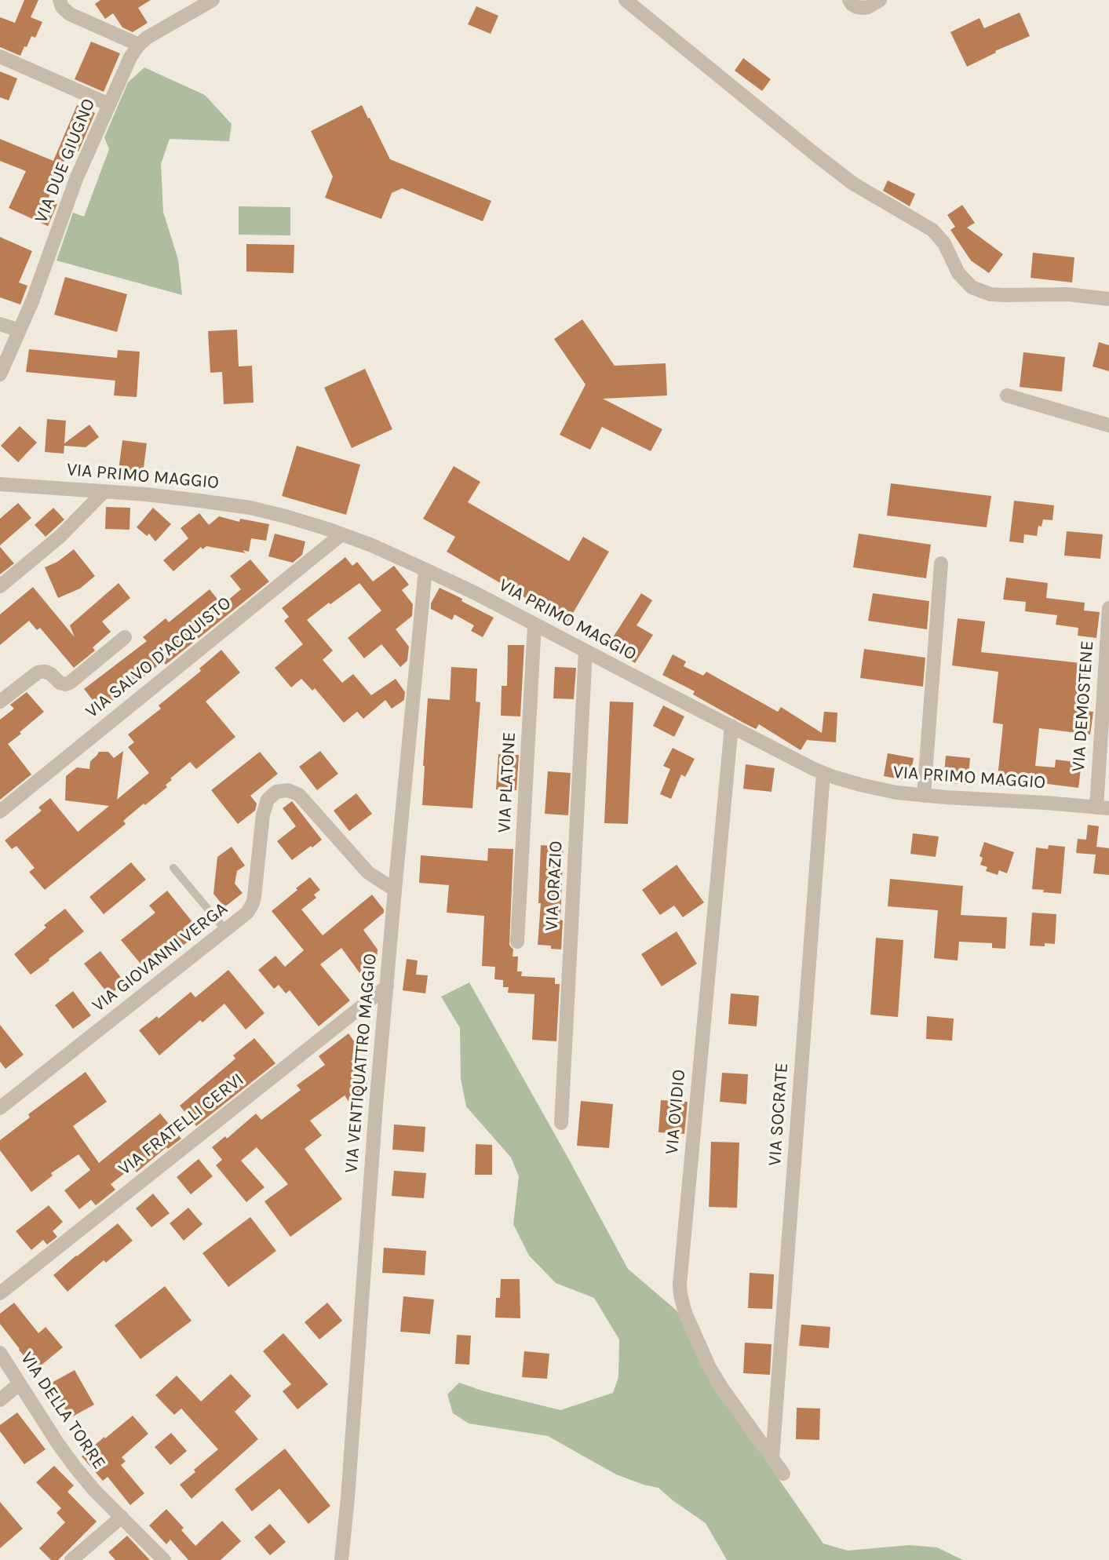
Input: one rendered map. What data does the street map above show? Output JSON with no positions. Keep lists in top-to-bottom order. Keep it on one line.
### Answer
{"streets":{"street":["VIA DUE GIUGNO","VIA PRIMO MAGGIO","VIA SALVO D'ACQUISTO","VIA DEMOSTENE","VIA PLATONE","VIA ORAZIO","VIA GIOVANNI VERGA","VIA VENTIQUATTRO MAGGIO","VIA OVIDIO","VIA SOCRATE","VIA FRATELLI CERVI","VIA DELLA TORRE"]},"crossings":[["VIA PRIMO MAGGIO","VIA SALVO D'ACQUISTO"],["VIA PRIMO MAGGIO","VIA DEMOSTENE"],["VIA PRIMO MAGGIO","VIA PLATONE"],["VIA PRIMO MAGGIO","VIA ORAZIO"],["VIA PRIMO MAGGIO","VIA VENTIQUATTRO MAGGIO"],["VIA PRIMO MAGGIO","VIA OVIDIO"],["VIA PRIMO MAGGIO","VIA SOCRATE"],["VIA GIOVANNI VERGA","VIA VENTIQUATTRO MAGGIO"],["VIA VENTIQUATTRO MAGGIO","VIA FRATELLI CERVI"],["VIA OVIDIO","VIA SOCRATE"]]}
